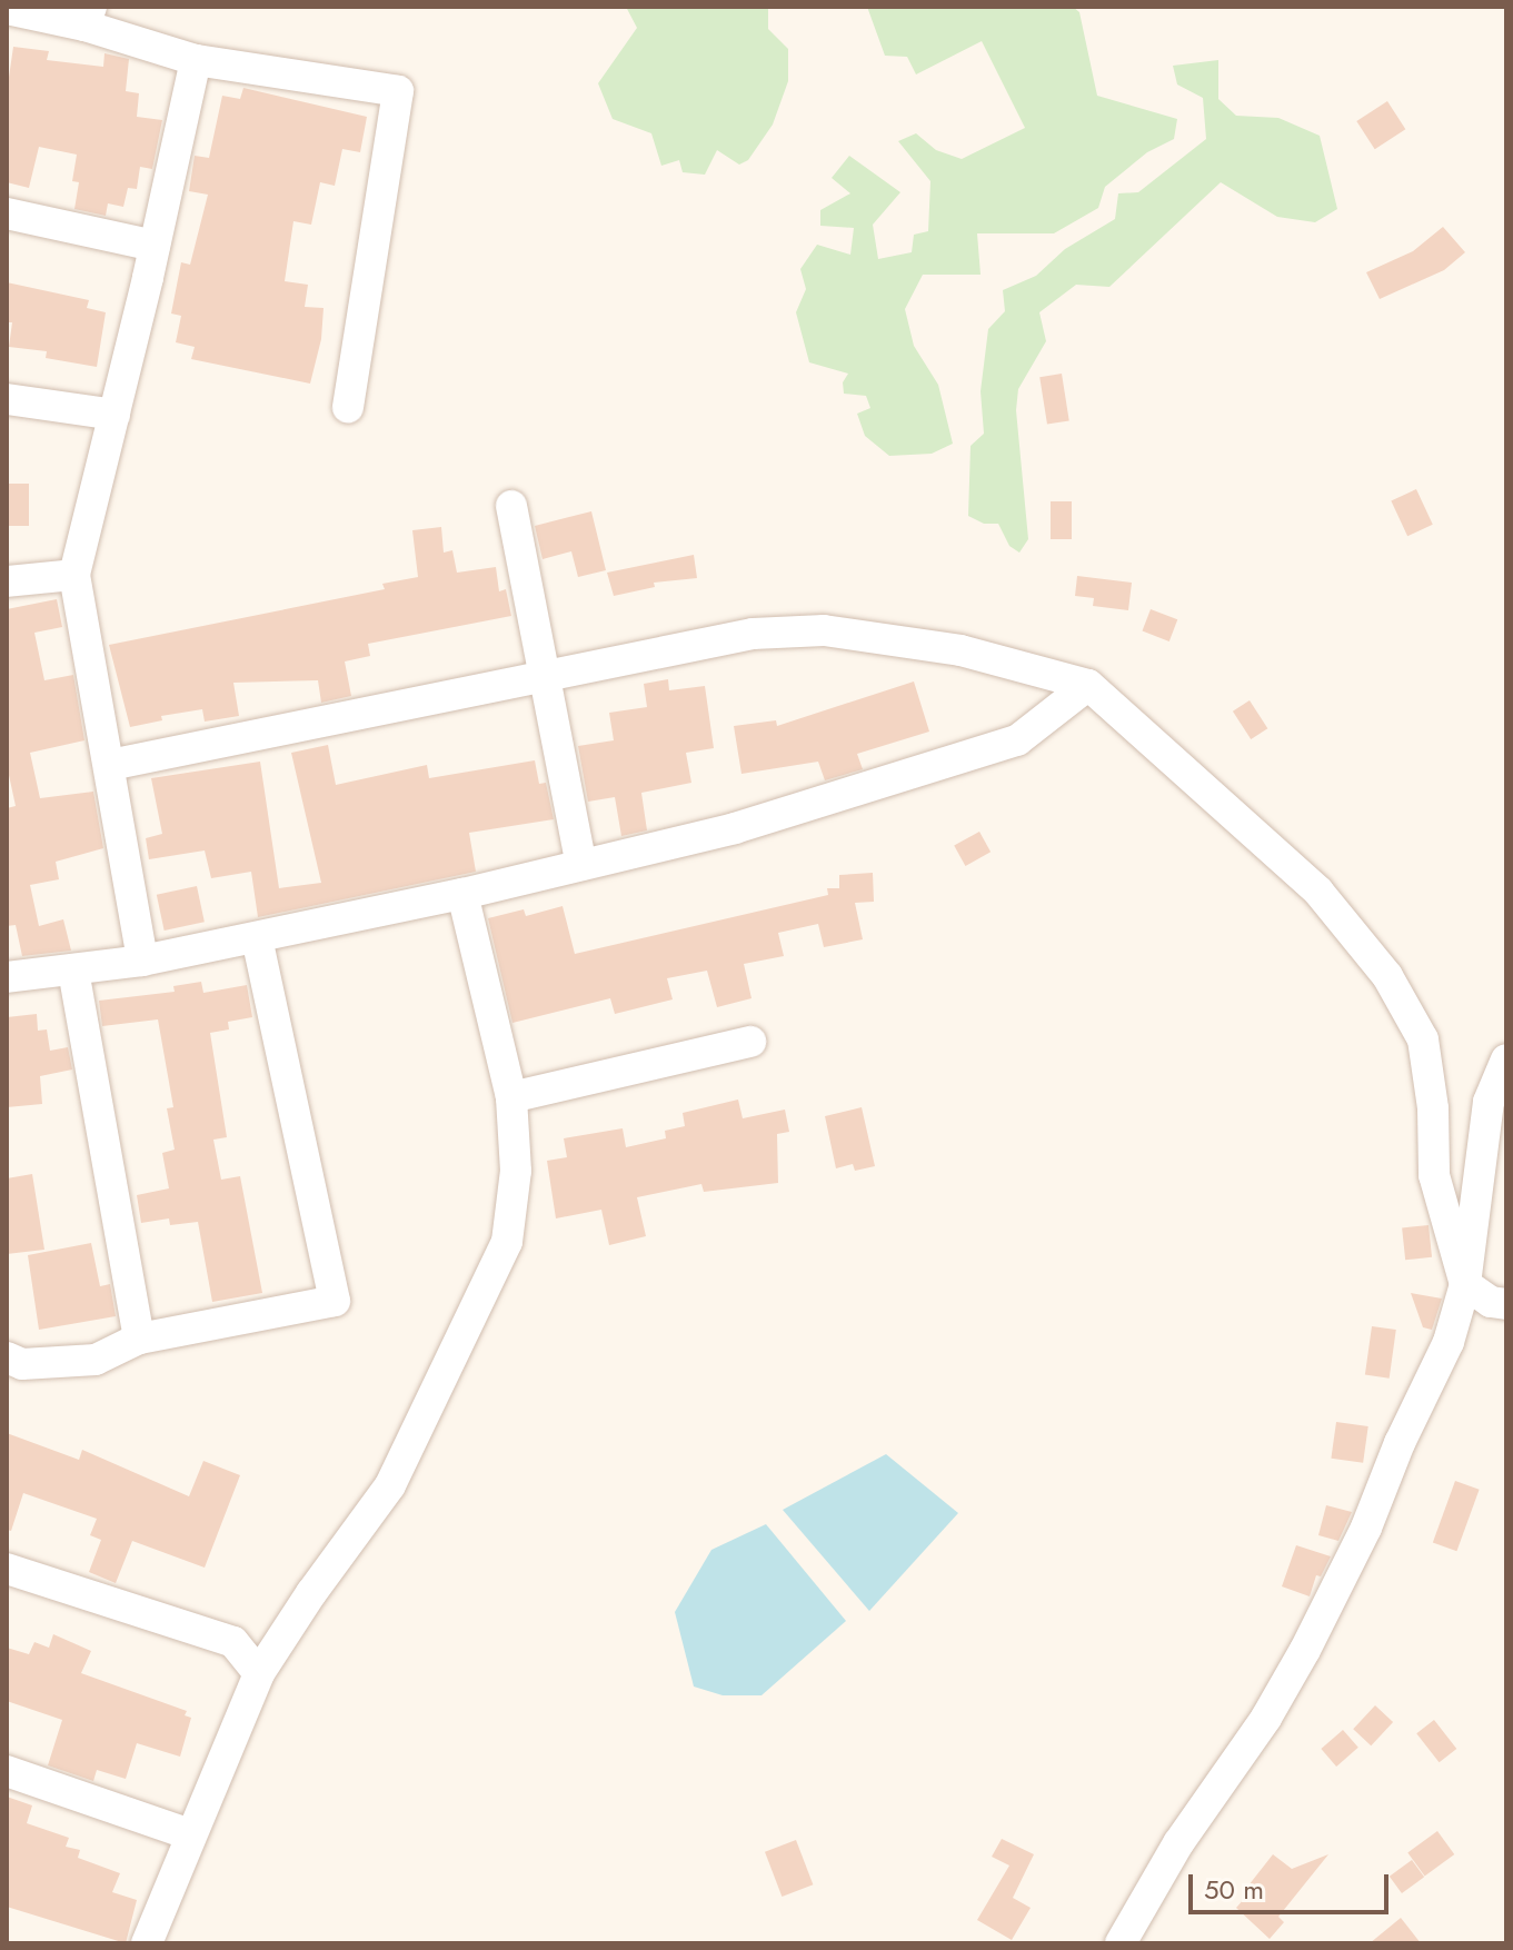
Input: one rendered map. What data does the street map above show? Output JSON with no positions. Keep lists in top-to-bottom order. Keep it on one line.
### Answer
{"scale_bar":"50 m"}
